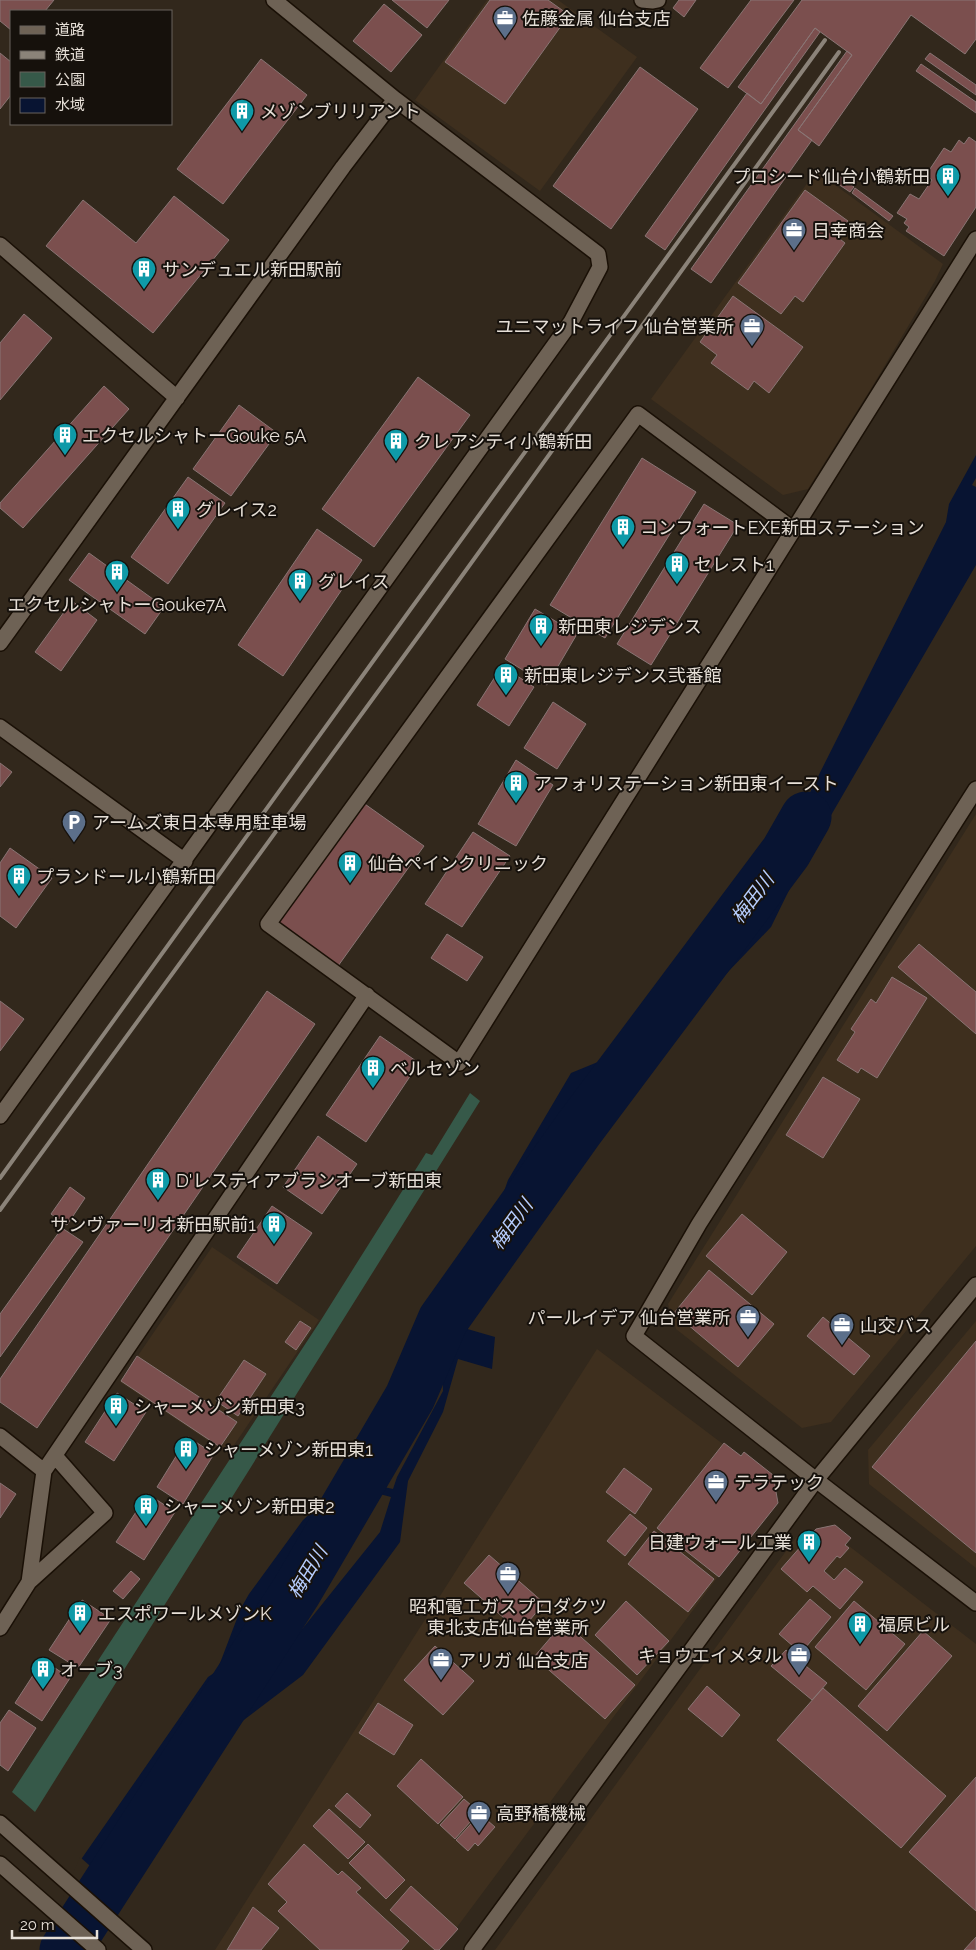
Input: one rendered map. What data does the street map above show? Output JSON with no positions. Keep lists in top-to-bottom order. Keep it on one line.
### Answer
{"water":["梅田川"],"places":{"office":["佐藤金属 仙台支店","日幸商会","ユニマットライフ 仙台営業所","パールイデア 仙台営業所","山交バス","テラテック","昭和電工ガスプロダクツ 東北支店仙台営業所","キョウエイメタル","アリガ 仙台支店","高野橋機械"],"building":["メゾンブリリアント","プロシード仙台小鶴新田","サンデュエル新田駅前","エクセルシャトーGouke 5A","クレアシティ小鶴新田","グレイス2","コンフォートEXE新田ステーション","セレスト1","エクセルシャトーGouke7A","グレイス","新田東レジデンス","新田東レジデンス弐番館","アフォリステーション新田東イースト","仙台ペインクリニック","プランドール小鶴新田","ベルセゾン","D'レスティアブランオーブ新田東","サンヴァーリオ新田駅前1","シャーメゾン新田東3","シャーメゾン新田東1","シャーメゾン新田東2","日建ウォール工業","エスポワールメゾンK","福原ビル","オーブ3"],"parking":["アームズ東日本専用駐車場"]},"legend":["道路","鉄道","公園","水域"],"scale_bar":"20 m"}
